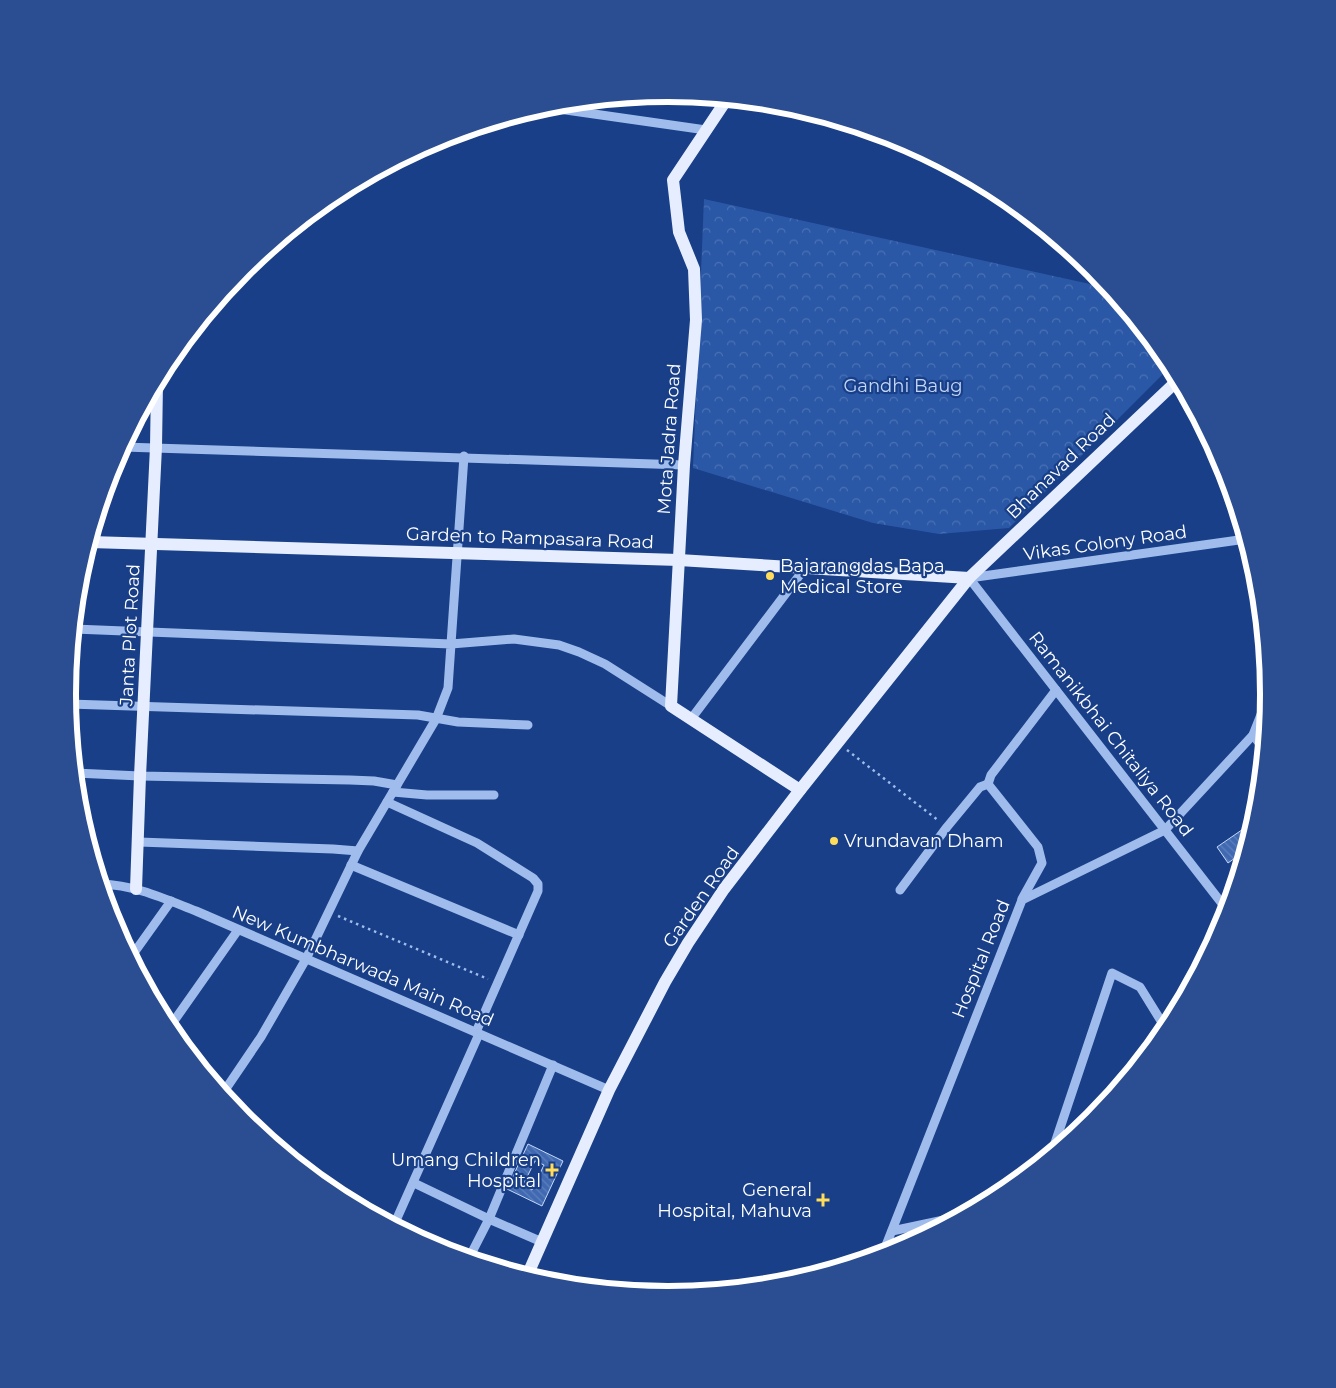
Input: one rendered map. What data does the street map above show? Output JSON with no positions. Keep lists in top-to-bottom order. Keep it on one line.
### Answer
{"streets":{"main road":["Mota Jadra Road","Bhanavad Road","Garden to Rampasara Road","Janta Plot Road","Garden Road"],"street":["Vikas Colony Road","Ramanikbhai Chitaliya Road","Hospital Road","New Kumbharwada Main Road"]},"crossings":[["Mota Jadra Road","Garden to Rampasara Road"],["Bhanavad Road","Garden to Rampasara Road"],["Bhanavad Road","Vikas Colony Road"],["Bhanavad Road","Ramanikbhai Chitaliya Road"],["Bhanavad Road","Garden Road"],["Garden to Rampasara Road","Vikas Colony Road"],["Garden to Rampasara Road","Janta Plot Road"],["Garden to Rampasara Road","Ramanikbhai Chitaliya Road"],["Garden to Rampasara Road","Garden Road"],["Vikas Colony Road","Ramanikbhai Chitaliya Road"],["Vikas Colony Road","Garden Road"],["Janta Plot Road","New Kumbharwada Main Road"],["Ramanikbhai Chitaliya Road","Garden Road"],["Ramanikbhai Chitaliya Road","Hospital Road"],["Garden Road","New Kumbharwada Main Road"]],"parks":["Gandhi Baug"],"places":{"other":["Bajarangdas Bapa Medical Store","Vrundavan Dham"],"health":["Umang Children Hospital","General Hospital, Mahuva"]}}
